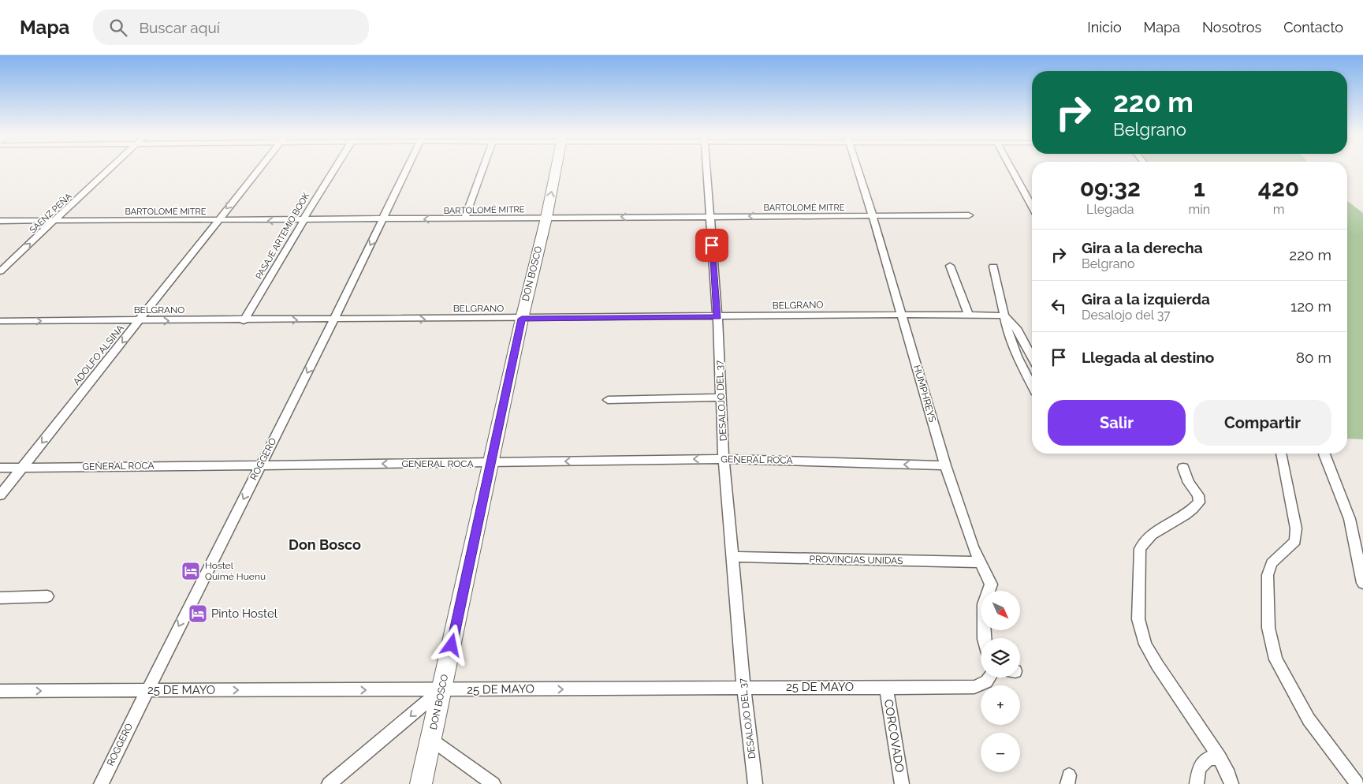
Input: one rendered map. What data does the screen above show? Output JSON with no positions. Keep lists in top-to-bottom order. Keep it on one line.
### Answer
{"streets":{"street":["BARTOLOMÉ MITRE","SÁENZ PEÑA","PASAJE ARTEMIO BOOK","DON BOSCO","BELGRANO","ADOLFO ALSINA","HUMPHREYS","DESALOJO DEL 37","ROGGERO","GENERAL ROCA","PROVINCIAS UNIDAS","25 DE MAYO","CORCOVADO"]},"crossings":[["BARTOLOMÉ MITRE","SÁENZ PEÑA"],["BARTOLOMÉ MITRE","PASAJE ARTEMIO BOOK"],["BARTOLOMÉ MITRE","DON BOSCO"],["BARTOLOMÉ MITRE","ADOLFO ALSINA"],["BARTOLOMÉ MITRE","HUMPHREYS"],["BARTOLOMÉ MITRE","DESALOJO DEL 37"],["BARTOLOMÉ MITRE","ROGGERO"],["PASAJE ARTEMIO BOOK","BELGRANO"],["DON BOSCO","BELGRANO"],["DON BOSCO","GENERAL ROCA"],["DON BOSCO","25 DE MAYO"],["BELGRANO","ADOLFO ALSINA"],["BELGRANO","HUMPHREYS"],["BELGRANO","DESALOJO DEL 37"],["BELGRANO","ROGGERO"],["ADOLFO ALSINA","GENERAL ROCA"],["HUMPHREYS","GENERAL ROCA"],["HUMPHREYS","PROVINCIAS UNIDAS"],["DESALOJO DEL 37","GENERAL ROCA"],["DESALOJO DEL 37","PROVINCIAS UNIDAS"],["DESALOJO DEL 37","25 DE MAYO"],["ROGGERO","GENERAL ROCA"],["ROGGERO","25 DE MAYO"],["25 DE MAYO","CORCOVADO"]],"one_way":["BARTOLOMÉ MITRE","SÁENZ PEÑA","BELGRANO","ADOLFO ALSINA","ROGGERO","GENERAL ROCA","25 DE MAYO"],"districts":["Don Bosco"],"places":{"hotel":["Hostel Quimé Huenú","Pinto Hostel"]},"north":"bottom right","page":{"header":"Mapa","search":"Buscar aquí","nav":["Inicio","Mapa","Nosotros","Contacto"],"turn":["220 m","Belgrano"],"eta":["09:32","Llegada","1","min","420","m"],"list":[{"name":"Gira a la derecha","note":"Belgrano","value":"220 m"},{"name":"Gira a la izquierda","note":"Desalojo del 37","value":"120 m"},{"name":"Llegada al destino","value":"80 m"}],"buttons":["Salir","Compartir"],"map_buttons":["+","−"]}}
